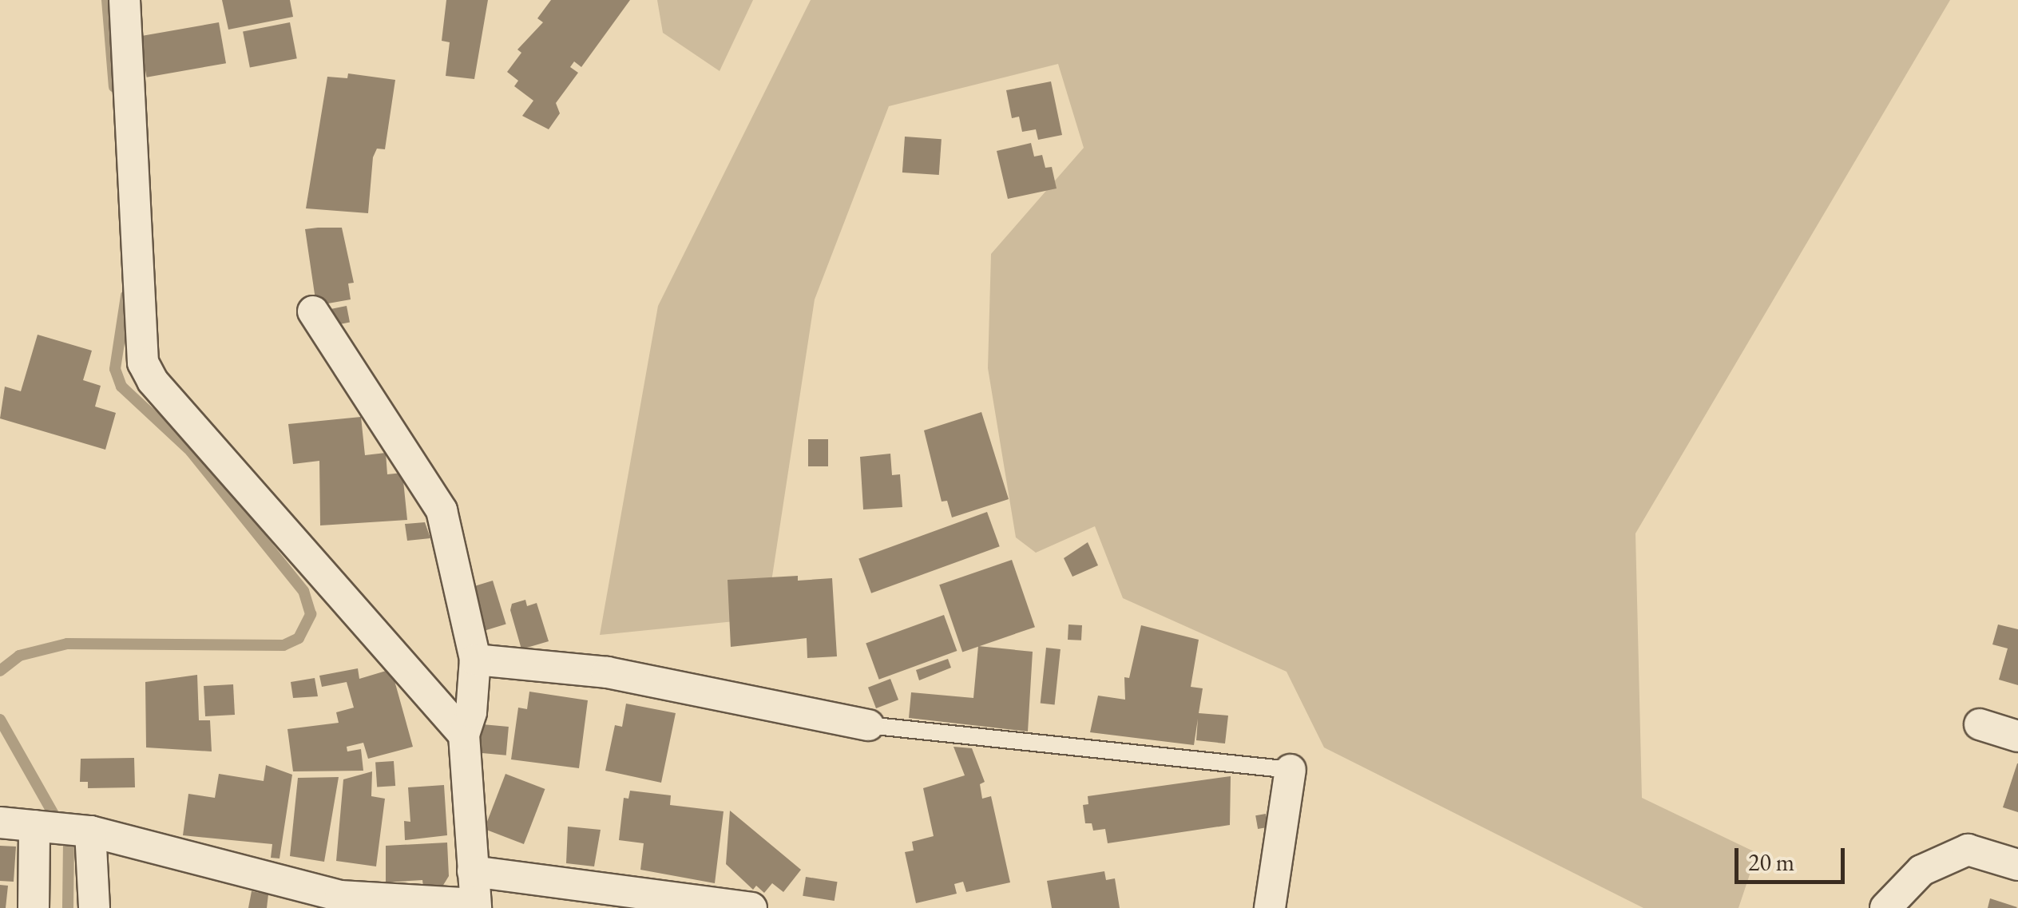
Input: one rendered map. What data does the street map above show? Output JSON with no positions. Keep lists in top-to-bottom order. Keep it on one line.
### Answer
{"scale_bar":"20 m"}
